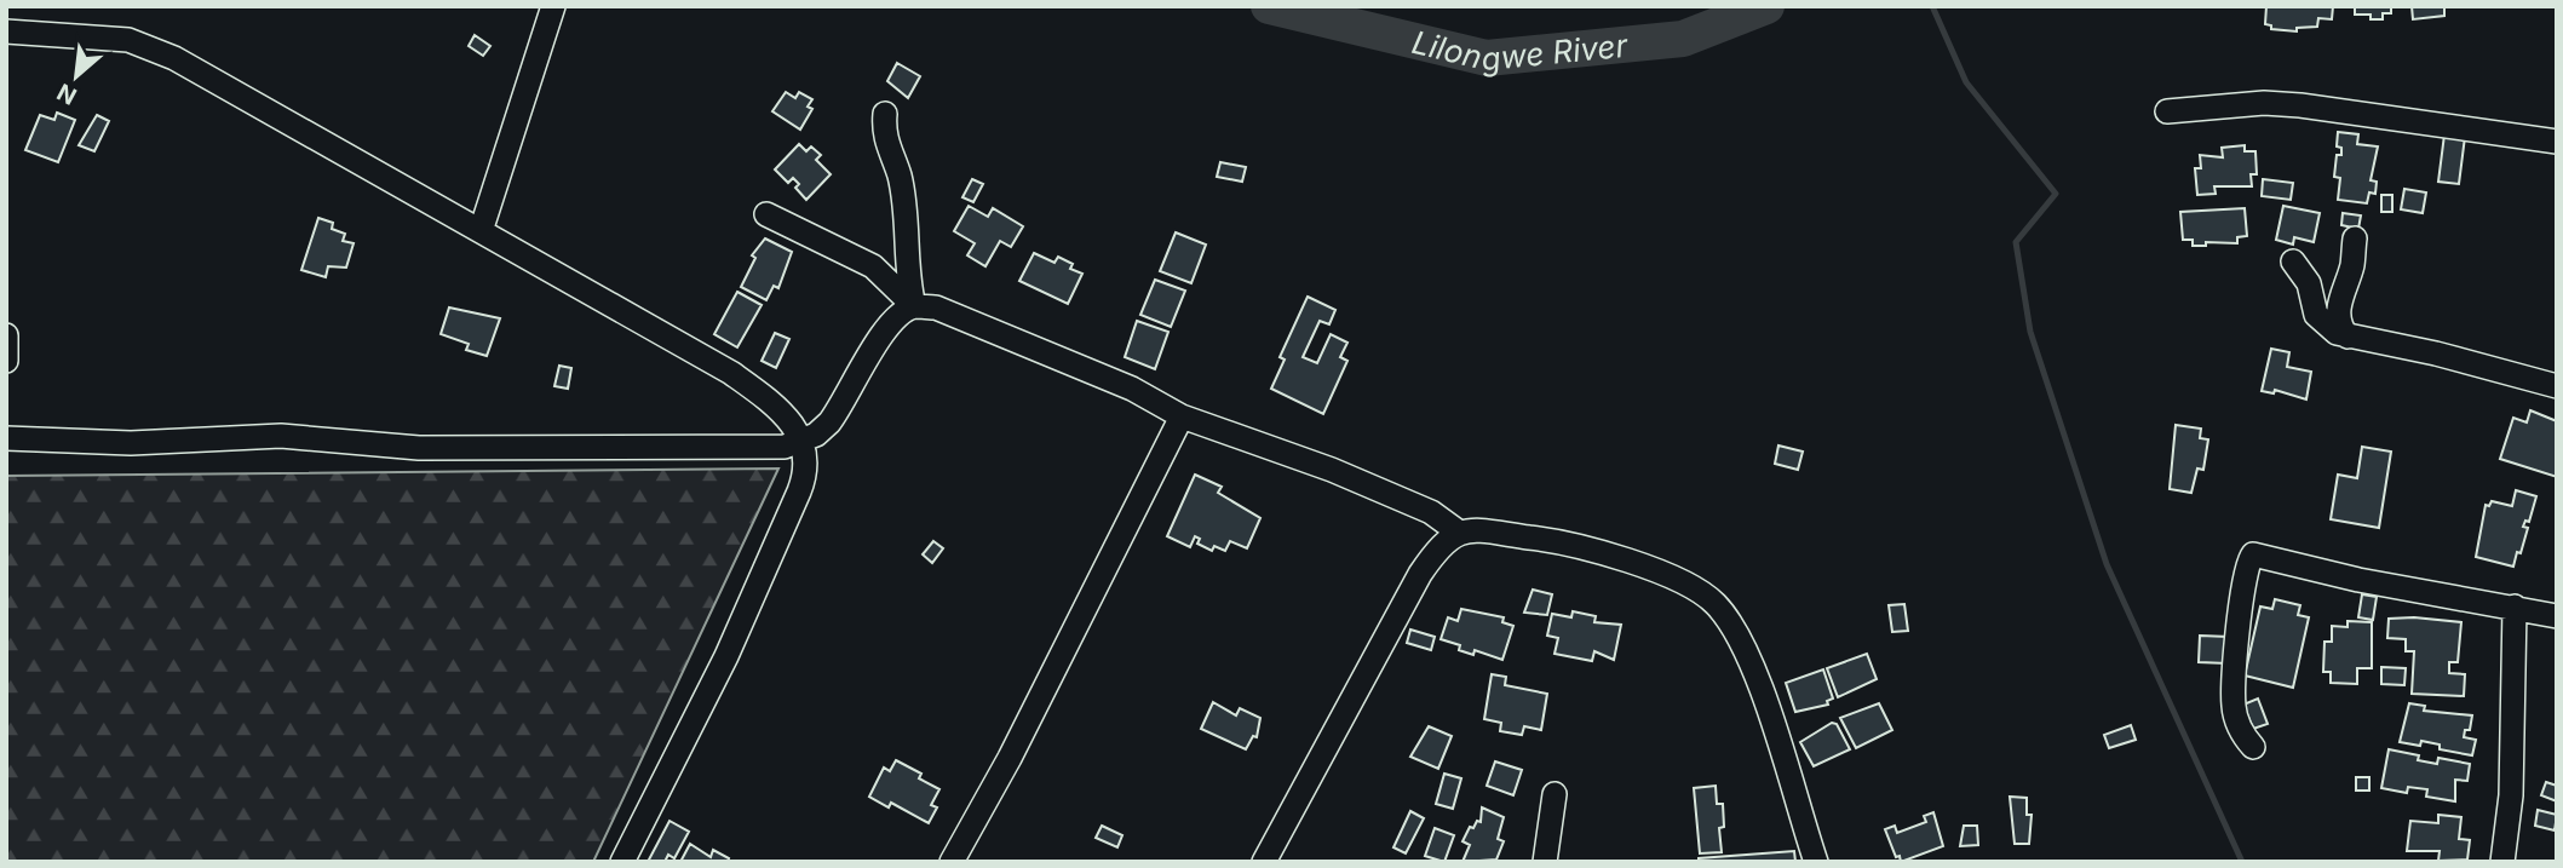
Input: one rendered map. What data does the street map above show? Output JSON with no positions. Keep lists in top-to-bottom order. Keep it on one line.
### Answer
{"water":["Lilongwe River"],"north":"bottom left"}
